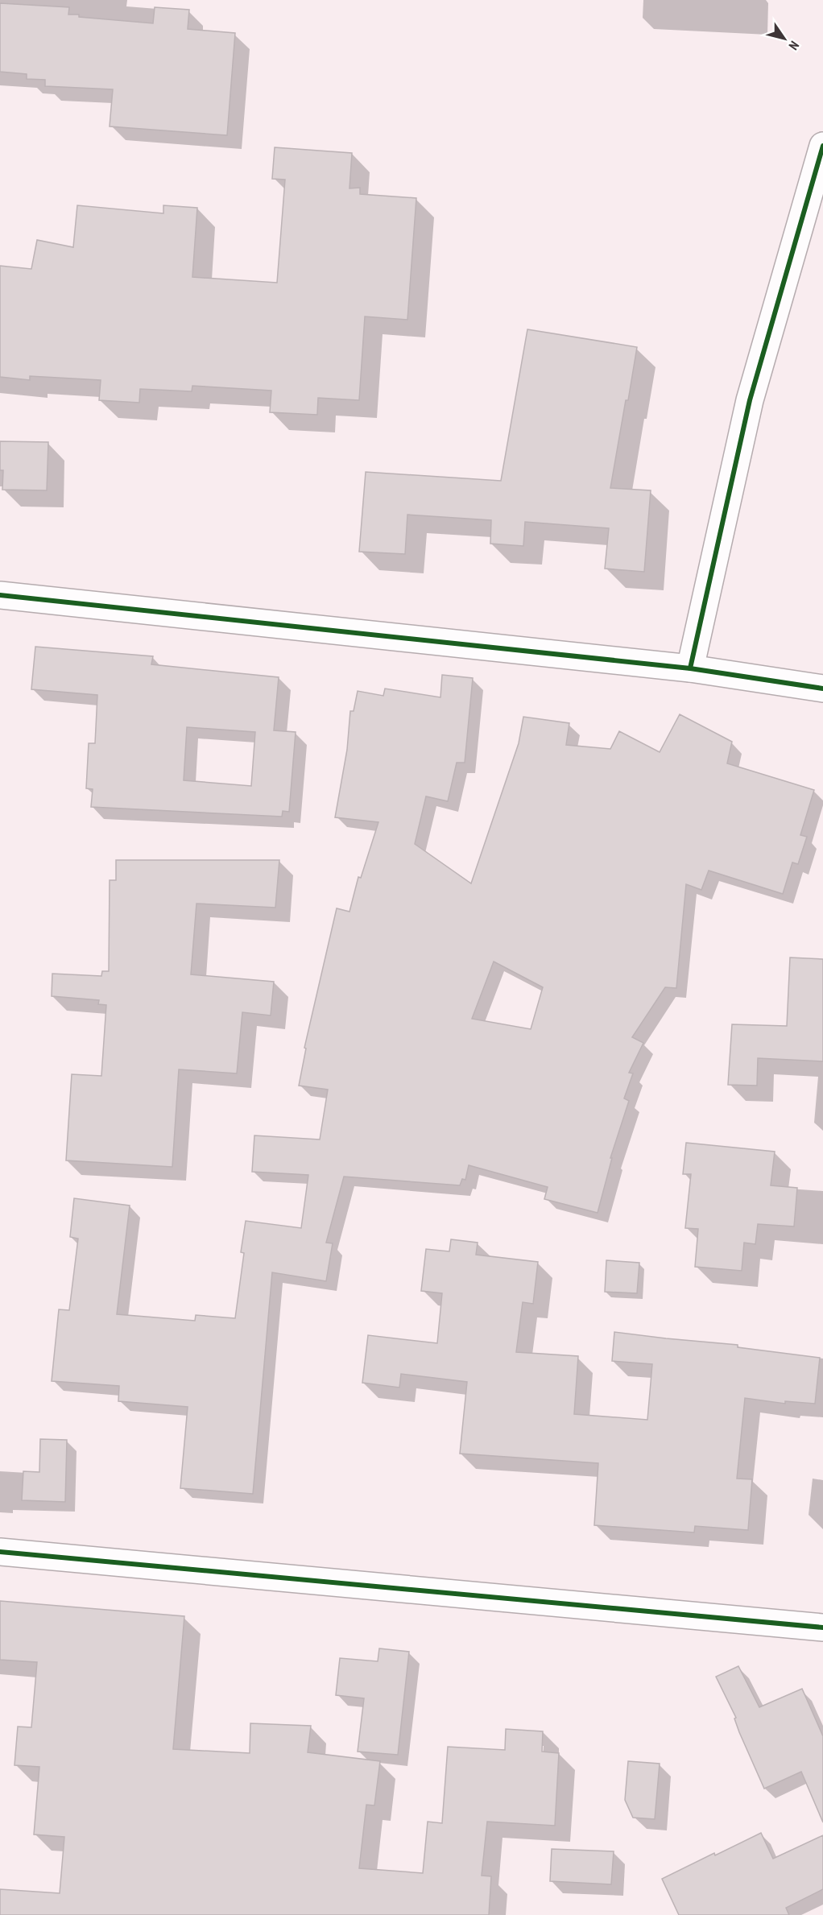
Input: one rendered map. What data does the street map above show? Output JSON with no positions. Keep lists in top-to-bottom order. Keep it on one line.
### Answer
{"north":"bottom right"}
